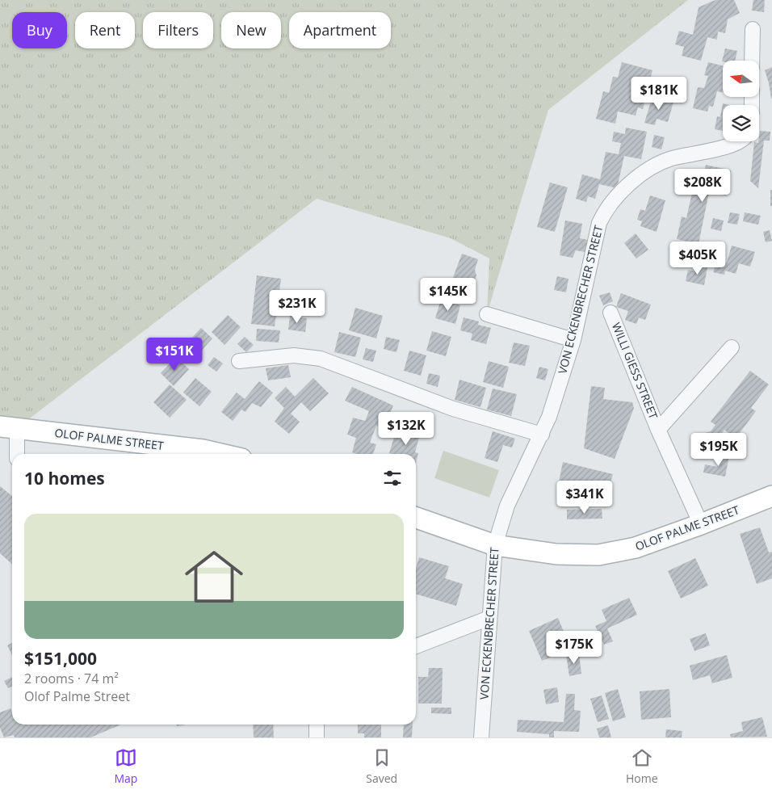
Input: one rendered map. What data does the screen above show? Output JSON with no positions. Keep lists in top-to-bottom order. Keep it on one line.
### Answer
{"streets":{"street":["VON ECKENBRECHER STREET","WILLI GIESS STREET","OLOF PALME STREET"]},"crossings":[["VON ECKENBRECHER STREET","OLOF PALME STREET"],["WILLI GIESS STREET","OLOF PALME STREET"]],"north":"left","page":{"chip":["Buy","Rent","Filters","New","Apartment"],"price":["$181K","$208K","$405K","$145K","$231K","$151K","$132K","$195K","$341K","$175K"],"heading":"10 homes","list":[{"name":"$151,000","note":"2 rooms · 74 m² · Olof Palme Street"}],"tabs":["Map","Saved","Home"]}}
